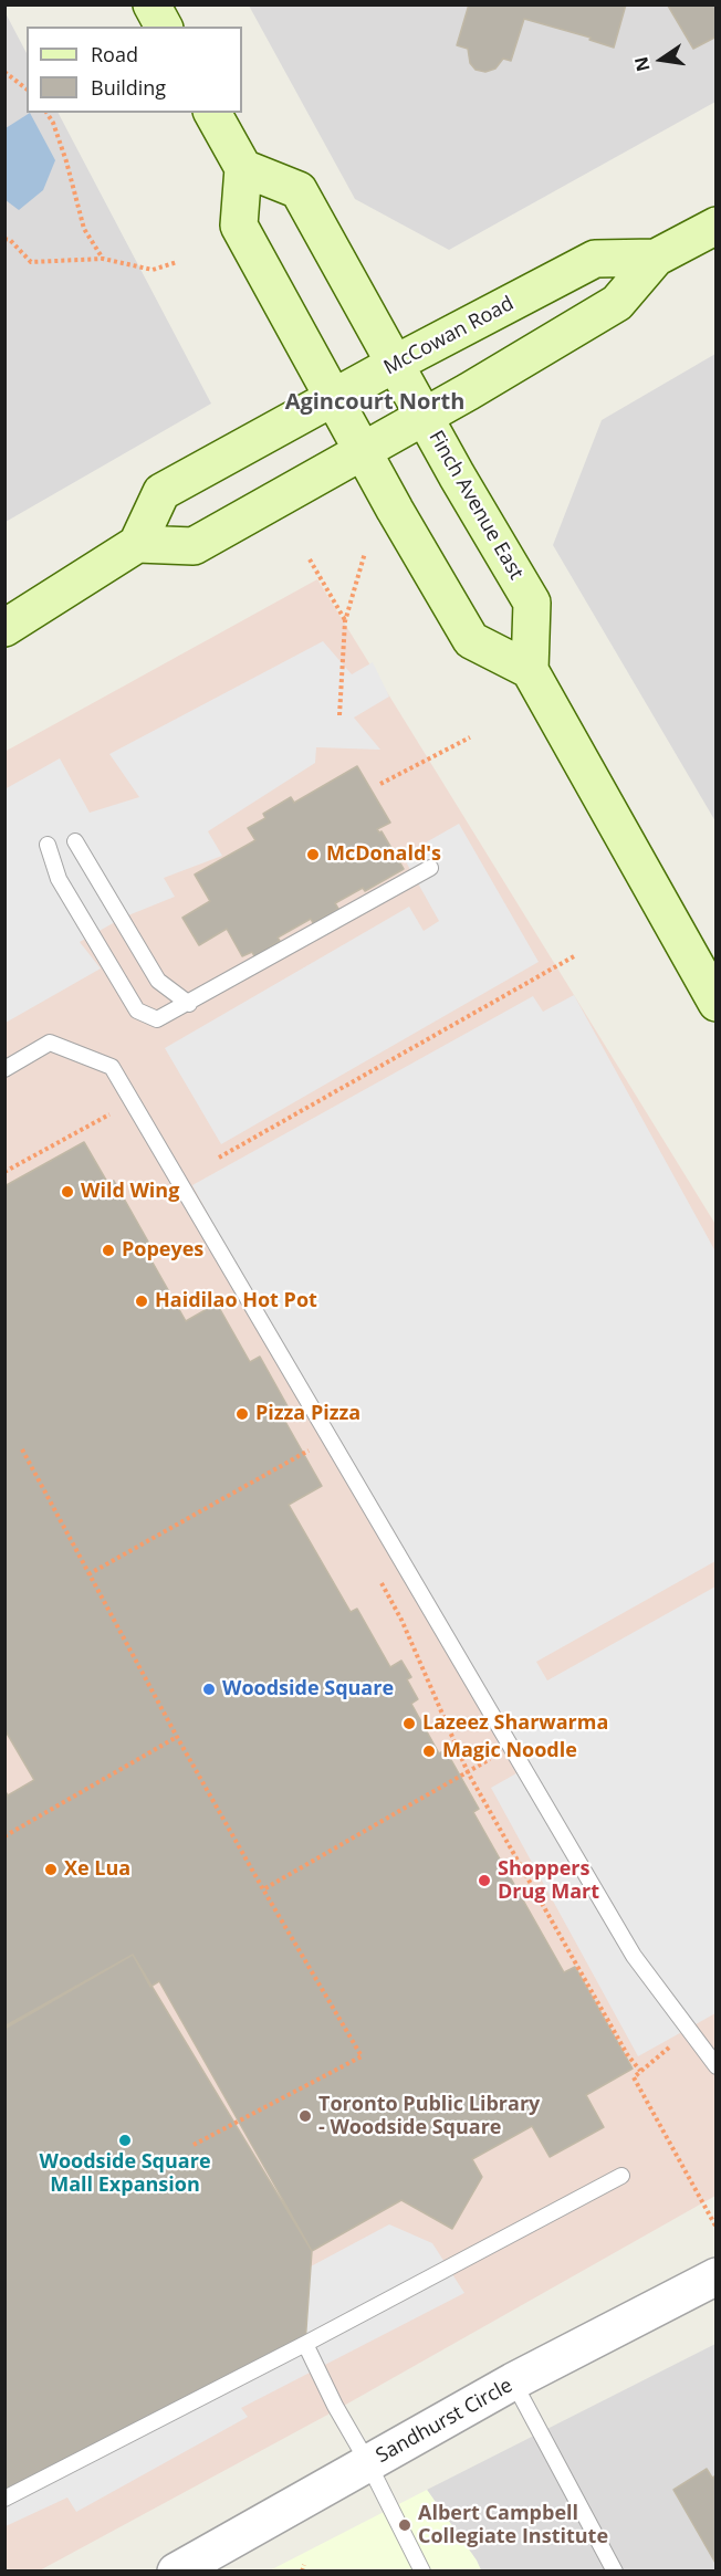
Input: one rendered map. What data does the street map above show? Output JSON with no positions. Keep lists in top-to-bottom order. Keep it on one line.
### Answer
{"streets":{"main road":["McCowan Road","Finch Avenue East"],"street":["Sandhurst Circle"]},"crossings":[["McCowan Road","Finch Avenue East"]],"districts":["Agincourt North"],"places":["McDonald's","Wild Wing","Popeyes","Haidilao Hot Pot","Pizza Pizza","Woodside Square","Lazeez Sharwarma","Magic Noodle","Xe Lua","Shoppers Drug Mart","Toronto Public Library - Woodside Square","Woodside Square Mall Expansion","Albert Campbell Collegiate Institute"],"legend":["Road","Building"],"north":"left"}
